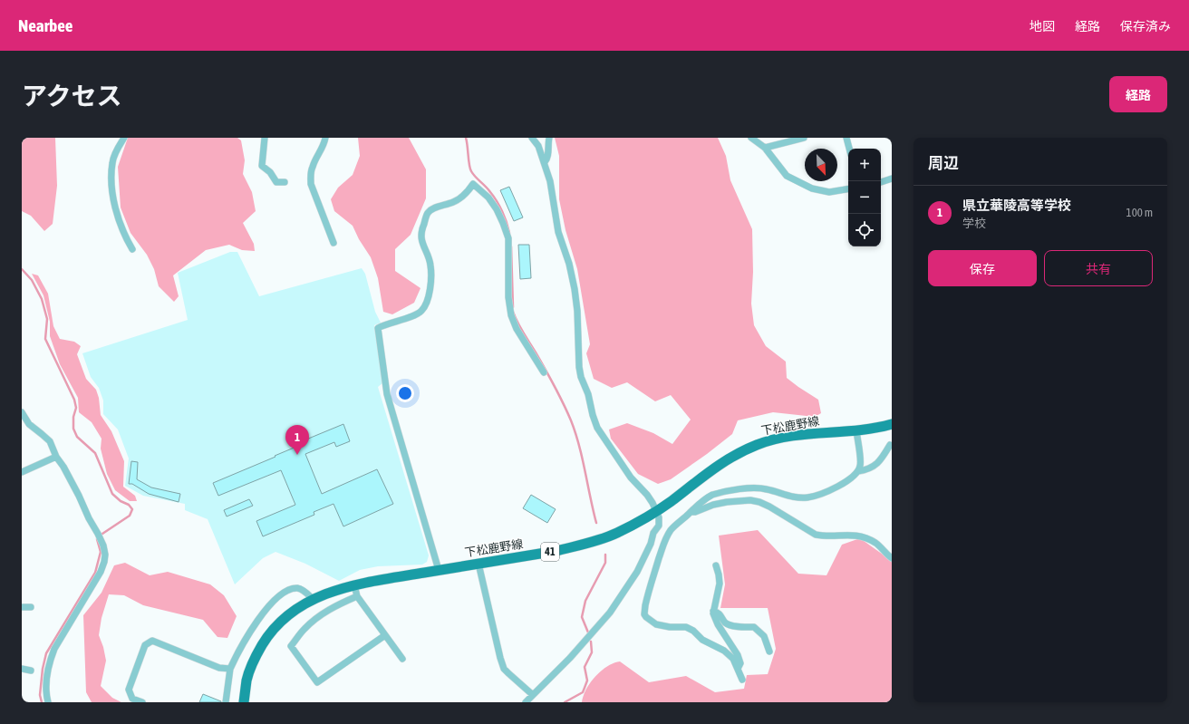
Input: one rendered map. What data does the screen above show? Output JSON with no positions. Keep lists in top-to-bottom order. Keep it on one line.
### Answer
{"streets":{"main road":["下松鹿野線","41"]},"north":"bottom right","page":{"header":"Nearbee","nav":["地図","経路","保存済み"],"title":"アクセス","buttons":["経路",["保存","共有"]],"heading":"周辺","map_buttons":["+","−"],"list":[{"mark":"1","name":"県立華陵高等学校","note":"学校","value":"100 m"}],"pins":"1"}}
